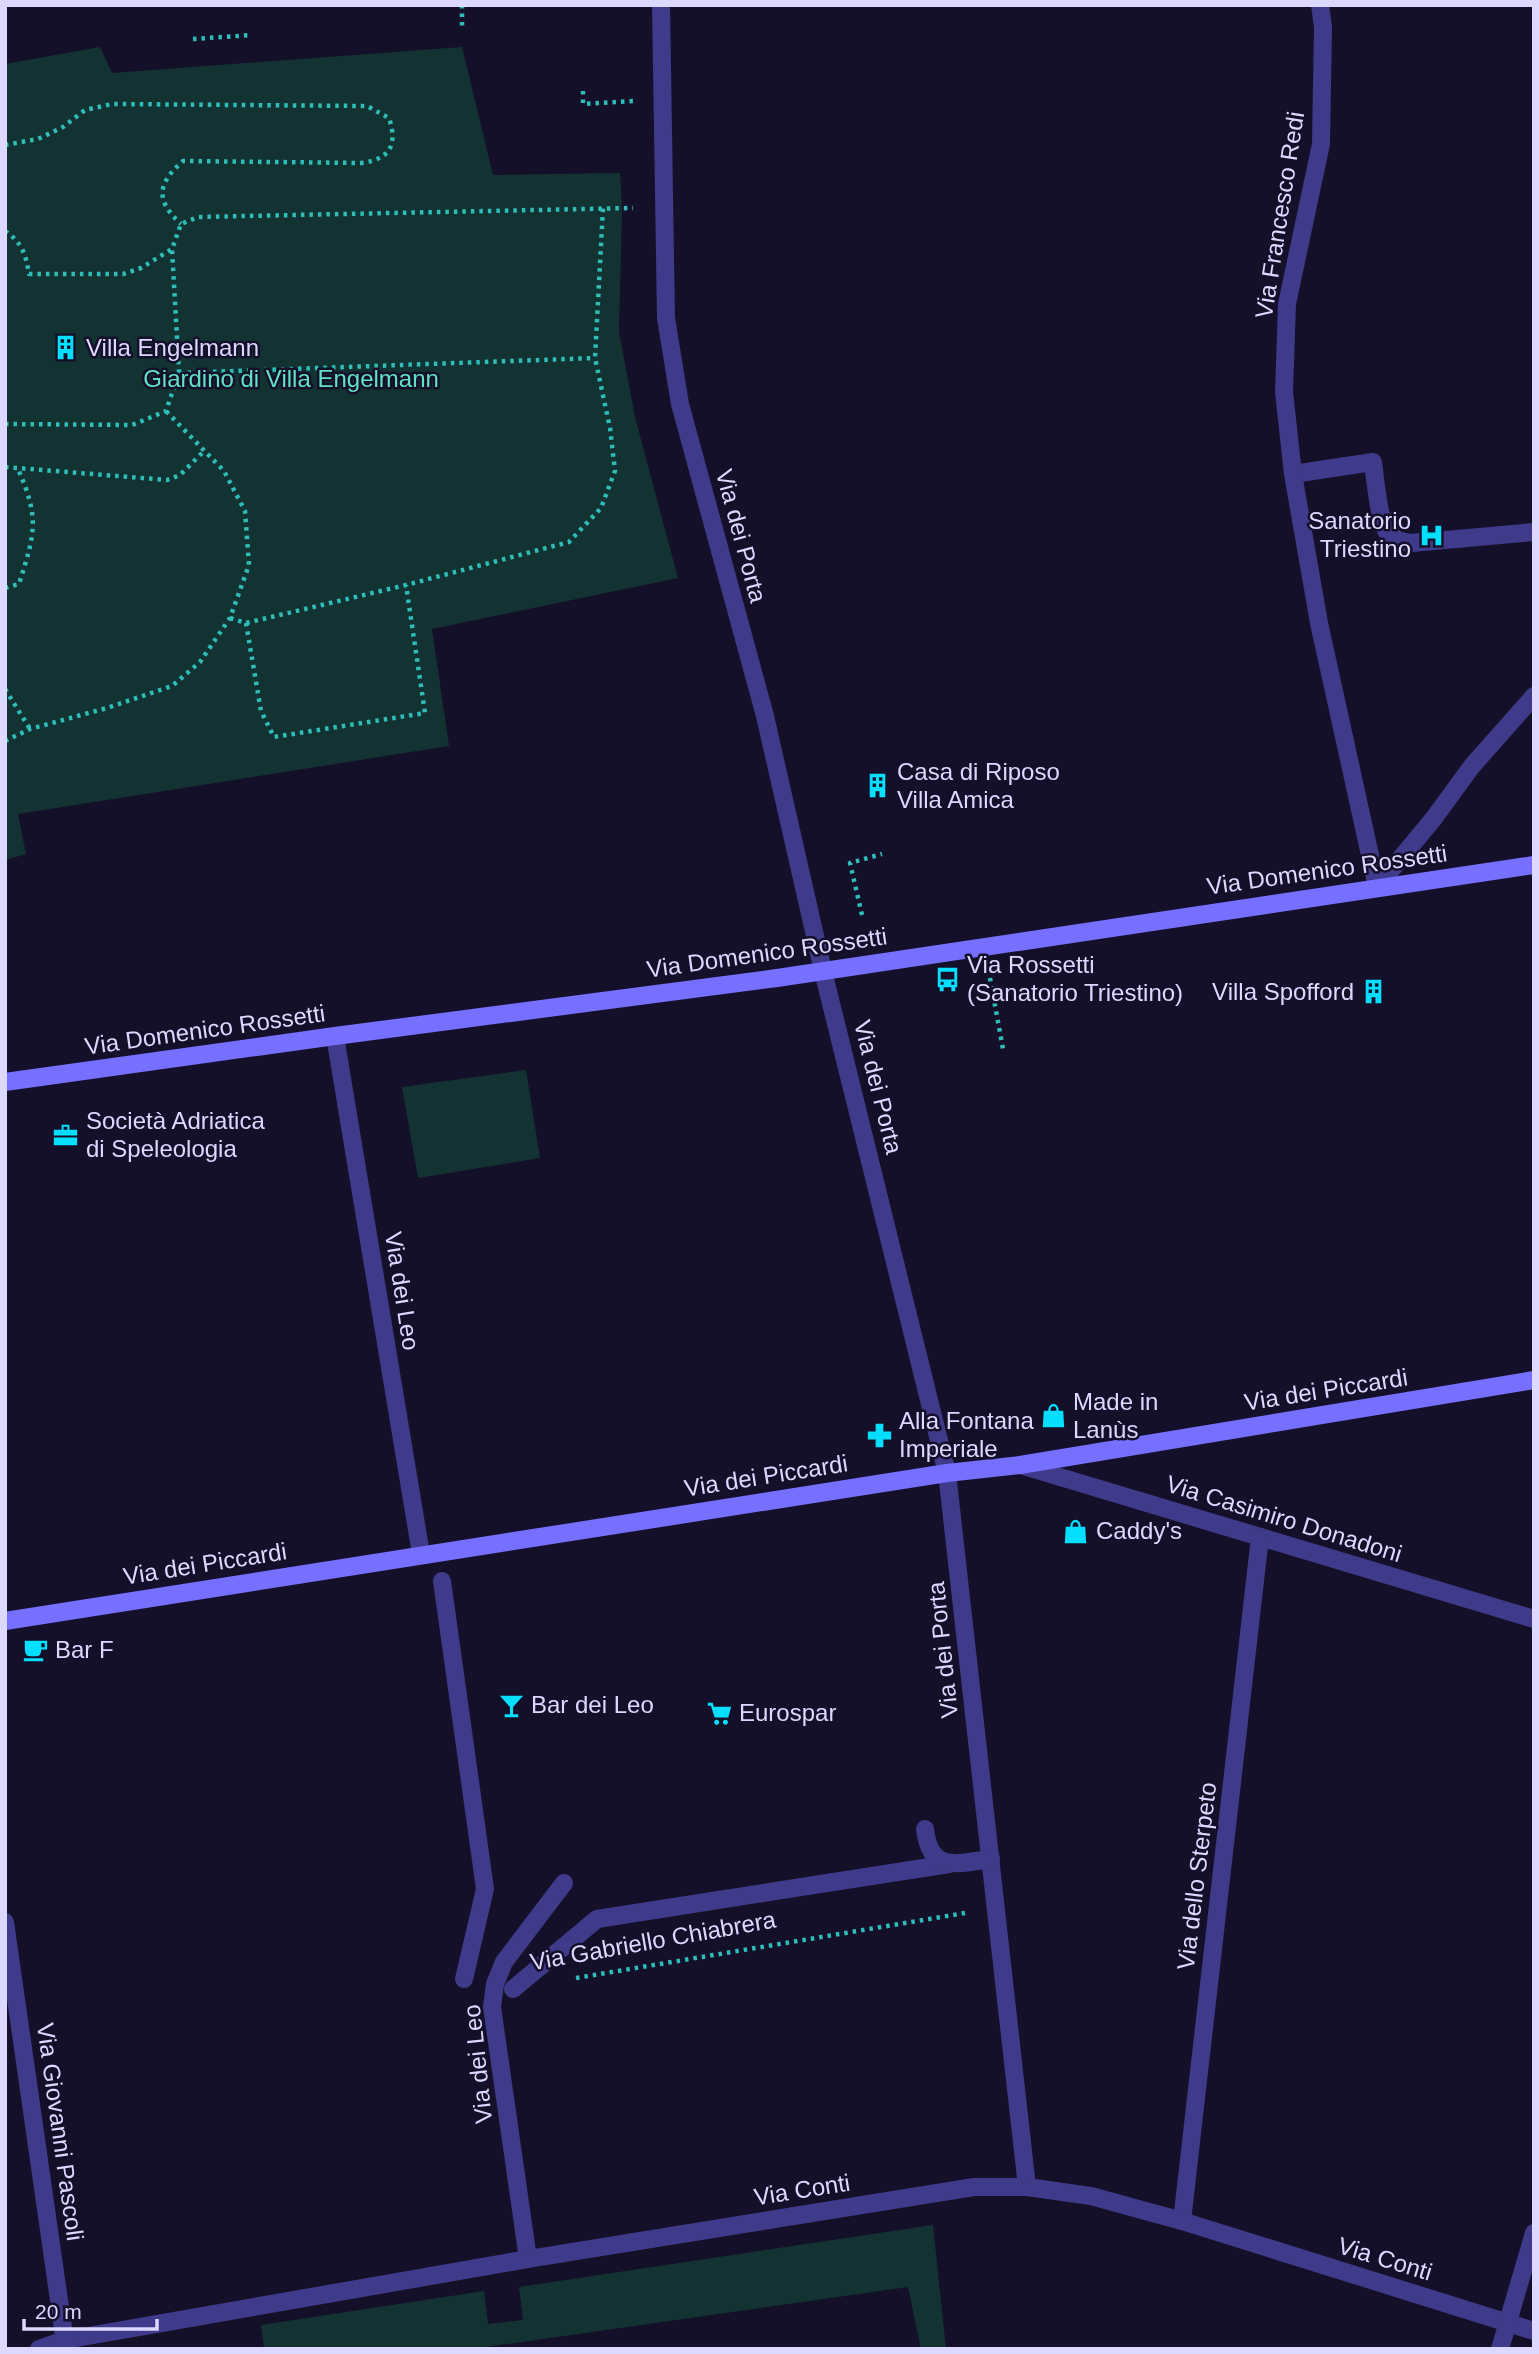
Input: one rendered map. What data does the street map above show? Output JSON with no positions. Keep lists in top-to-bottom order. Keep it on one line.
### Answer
{"streets":{"main road":["Via Domenico Rossetti","Via dei Piccardi"],"street":["Via Francesco Redi","Via dei Porta","Via dei Leo","Via Casimiro Donadoni","Via dello Sterpeto","Via Gabriello Chiabrera","Via Giovanni Pascoli","Via Conti"]},"crossings":[["Via Francesco Redi","Via Domenico Rossetti"],["Via dei Porta","Via Domenico Rossetti"],["Via dei Porta","Via dei Piccardi"],["Via dei Porta","Via Gabriello Chiabrera"],["Via dei Porta","Via Conti"],["Via Domenico Rossetti","Via dei Leo"],["Via dei Leo","Via dei Piccardi"],["Via dei Leo","Via Conti"],["Via dei Piccardi","Via Casimiro Donadoni"],["Via Casimiro Donadoni","Via dello Sterpeto"],["Via dello Sterpeto","Via Conti"],["Via Giovanni Pascoli","Via Conti"]],"parks":["Giardino di Villa Engelmann"],"places":{"building":["Villa Engelmann","Casa di Riposo Villa Amica","Villa Spofford"],"hospital":["Sanatorio Triestino"],"bus stop":["Via Rossetti (Sanatorio Triestino)"],"office":["Società Adriatica di Speleologia"],"shop":["Made in Lanùs","Caddy's"],"pharmacy":["Alla Fontana Imperiale"],"cafe":["Bar F"],"bar":["Bar dei Leo"],"supermarket":["Eurospar"]},"scale_bar":"20 m"}
